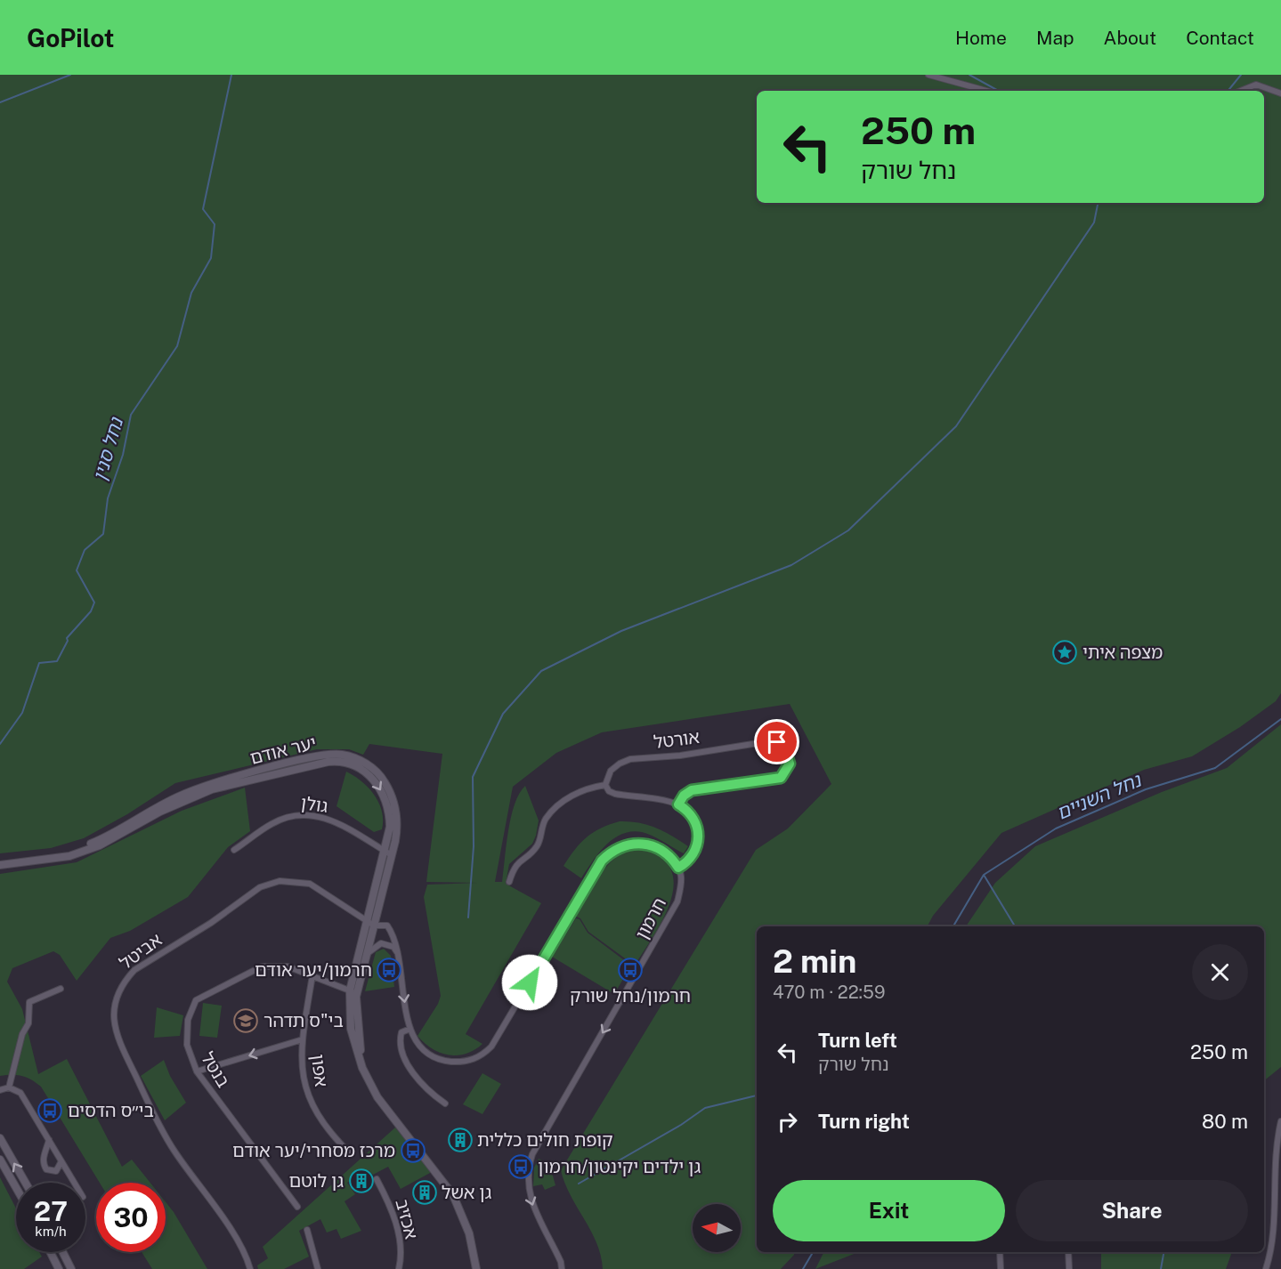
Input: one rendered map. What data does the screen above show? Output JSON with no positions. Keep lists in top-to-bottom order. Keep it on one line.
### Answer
{"streets":{"street":["אורטל","יער אודם","גולן","חרמון","אביטל","בנטל","אפון","אכזיב"]},"crossings":[["יער אודם","גולן"],["יער אודם","אביטל"],["יער אודם","בנטל"],["בנטל","אפון"]],"one_way":["חרמון"],"water":["נחל סנין","נחל השניים"],"places":{"place":["מצפה איתי"],"bus stop":["חרמון/יער אודם","חרמון/נחל שורק","בי״ס הדסים","מרכז מסחרי/יער אודם","גן ילדים יקינטון/חרמון"],"school or university":["בי\"ס תדהר"],"building":["קופת חולים כללית","גן לוטם","גן אשל"]},"north":"left","page":{"header":"GoPilot","nav":["Home","Map","About","Contact"],"turn":["250 m","נחל שורק"],"heading":["2 min","470 m · 22:59"],"list":[{"name":"Turn left","note":"נחל שורק","value":"250 m"},{"name":"Turn right","value":"80 m"}],"buttons":["Exit","Share"],"speed":"27 km/h","limit":"30"}}
